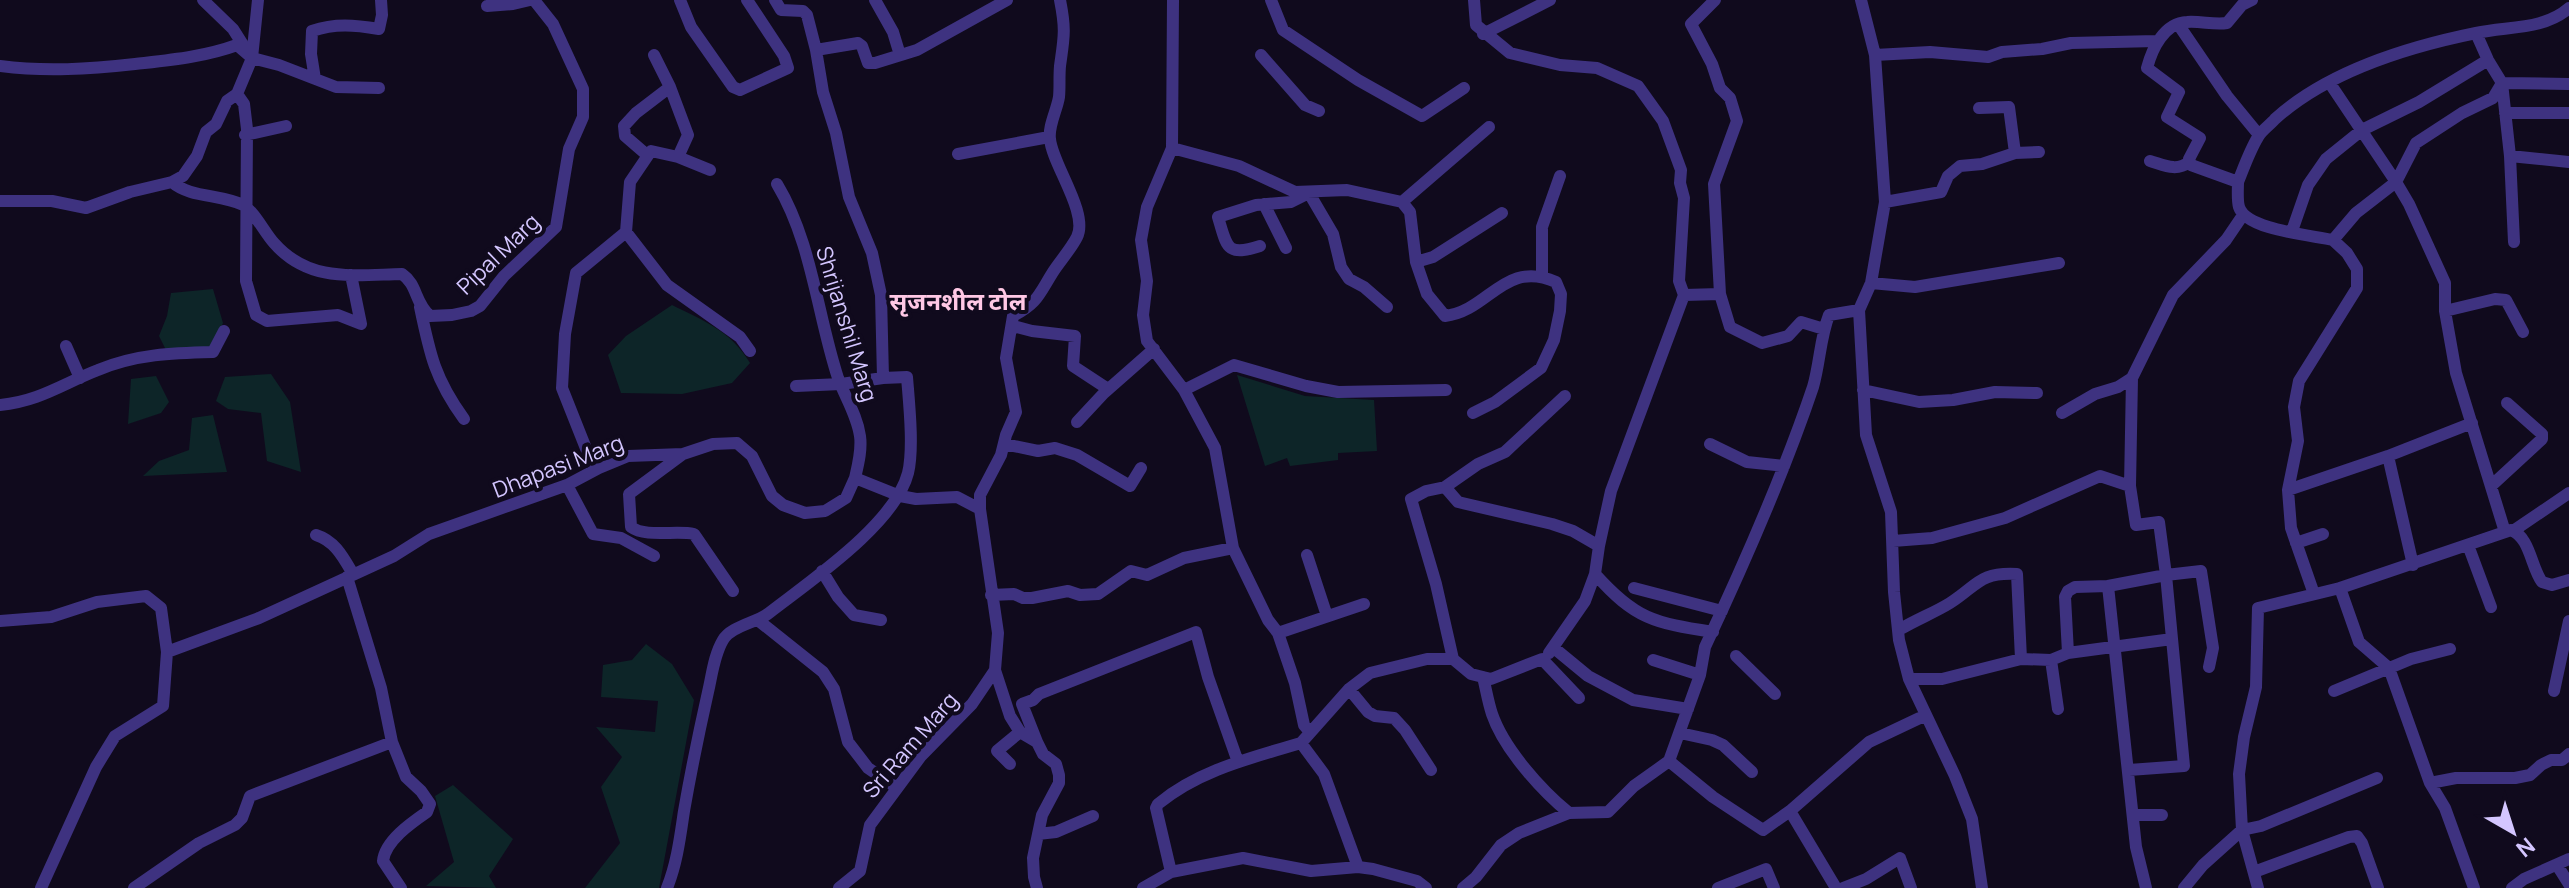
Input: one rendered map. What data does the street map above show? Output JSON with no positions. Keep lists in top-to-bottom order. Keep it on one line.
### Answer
{"streets":{"street":["Pipal Marg","Shrijanshil Marg","Dhapasi Marg","Sri Ram Marg"]},"crossings":[["Shrijanshil Marg","Dhapasi Marg"]],"districts":["सृजनशील टोल"],"north":"bottom right"}
